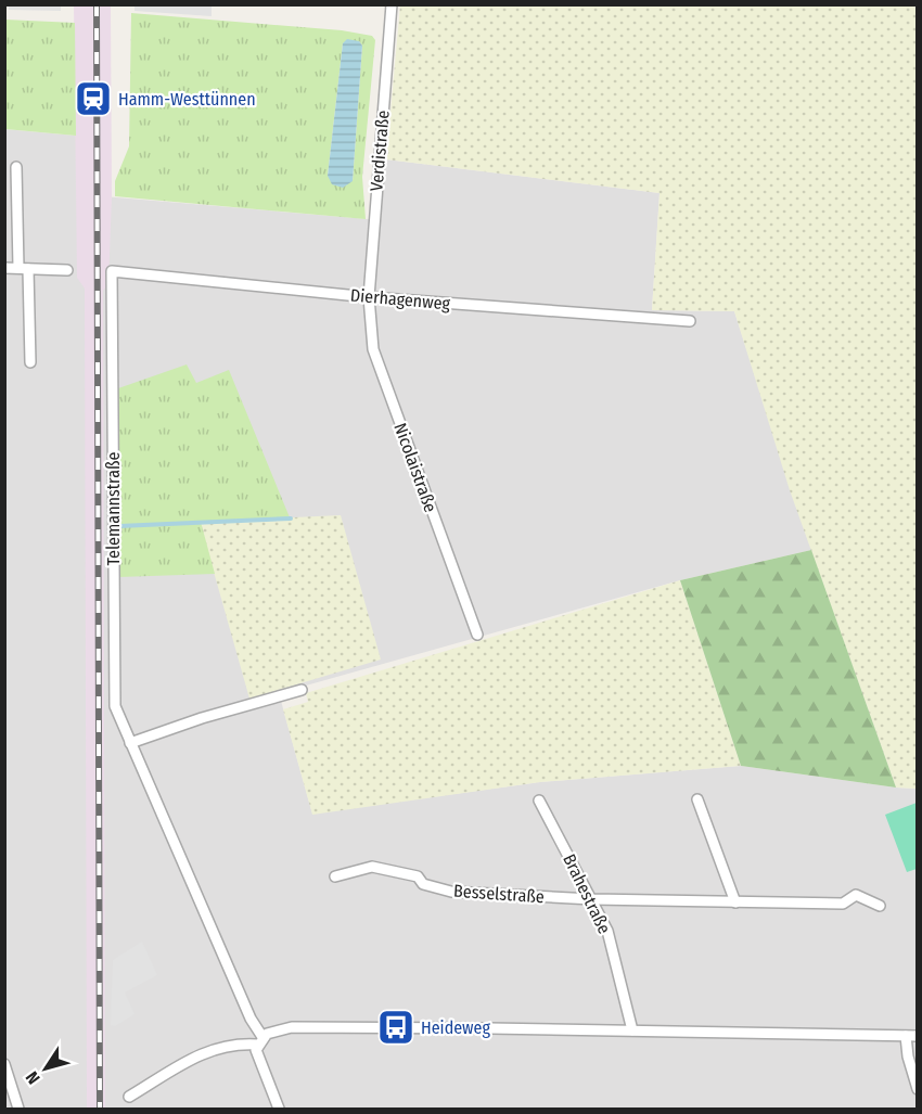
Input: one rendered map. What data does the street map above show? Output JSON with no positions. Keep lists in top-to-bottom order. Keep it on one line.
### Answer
{"streets":{"street":["Verdistraße","Dierhagenweg","Nicolaistraße","Telemannstraße","Besselstraße","Brahestraße"]},"crossings":[["Verdistraße","Dierhagenweg"],["Verdistraße","Nicolaistraße"],["Dierhagenweg","Nicolaistraße"],["Dierhagenweg","Telemannstraße"],["Besselstraße","Brahestraße"]],"places":{"station":["Hamm-Westtünnen"],"bus stop":["Heideweg"]},"north":"bottom left"}
